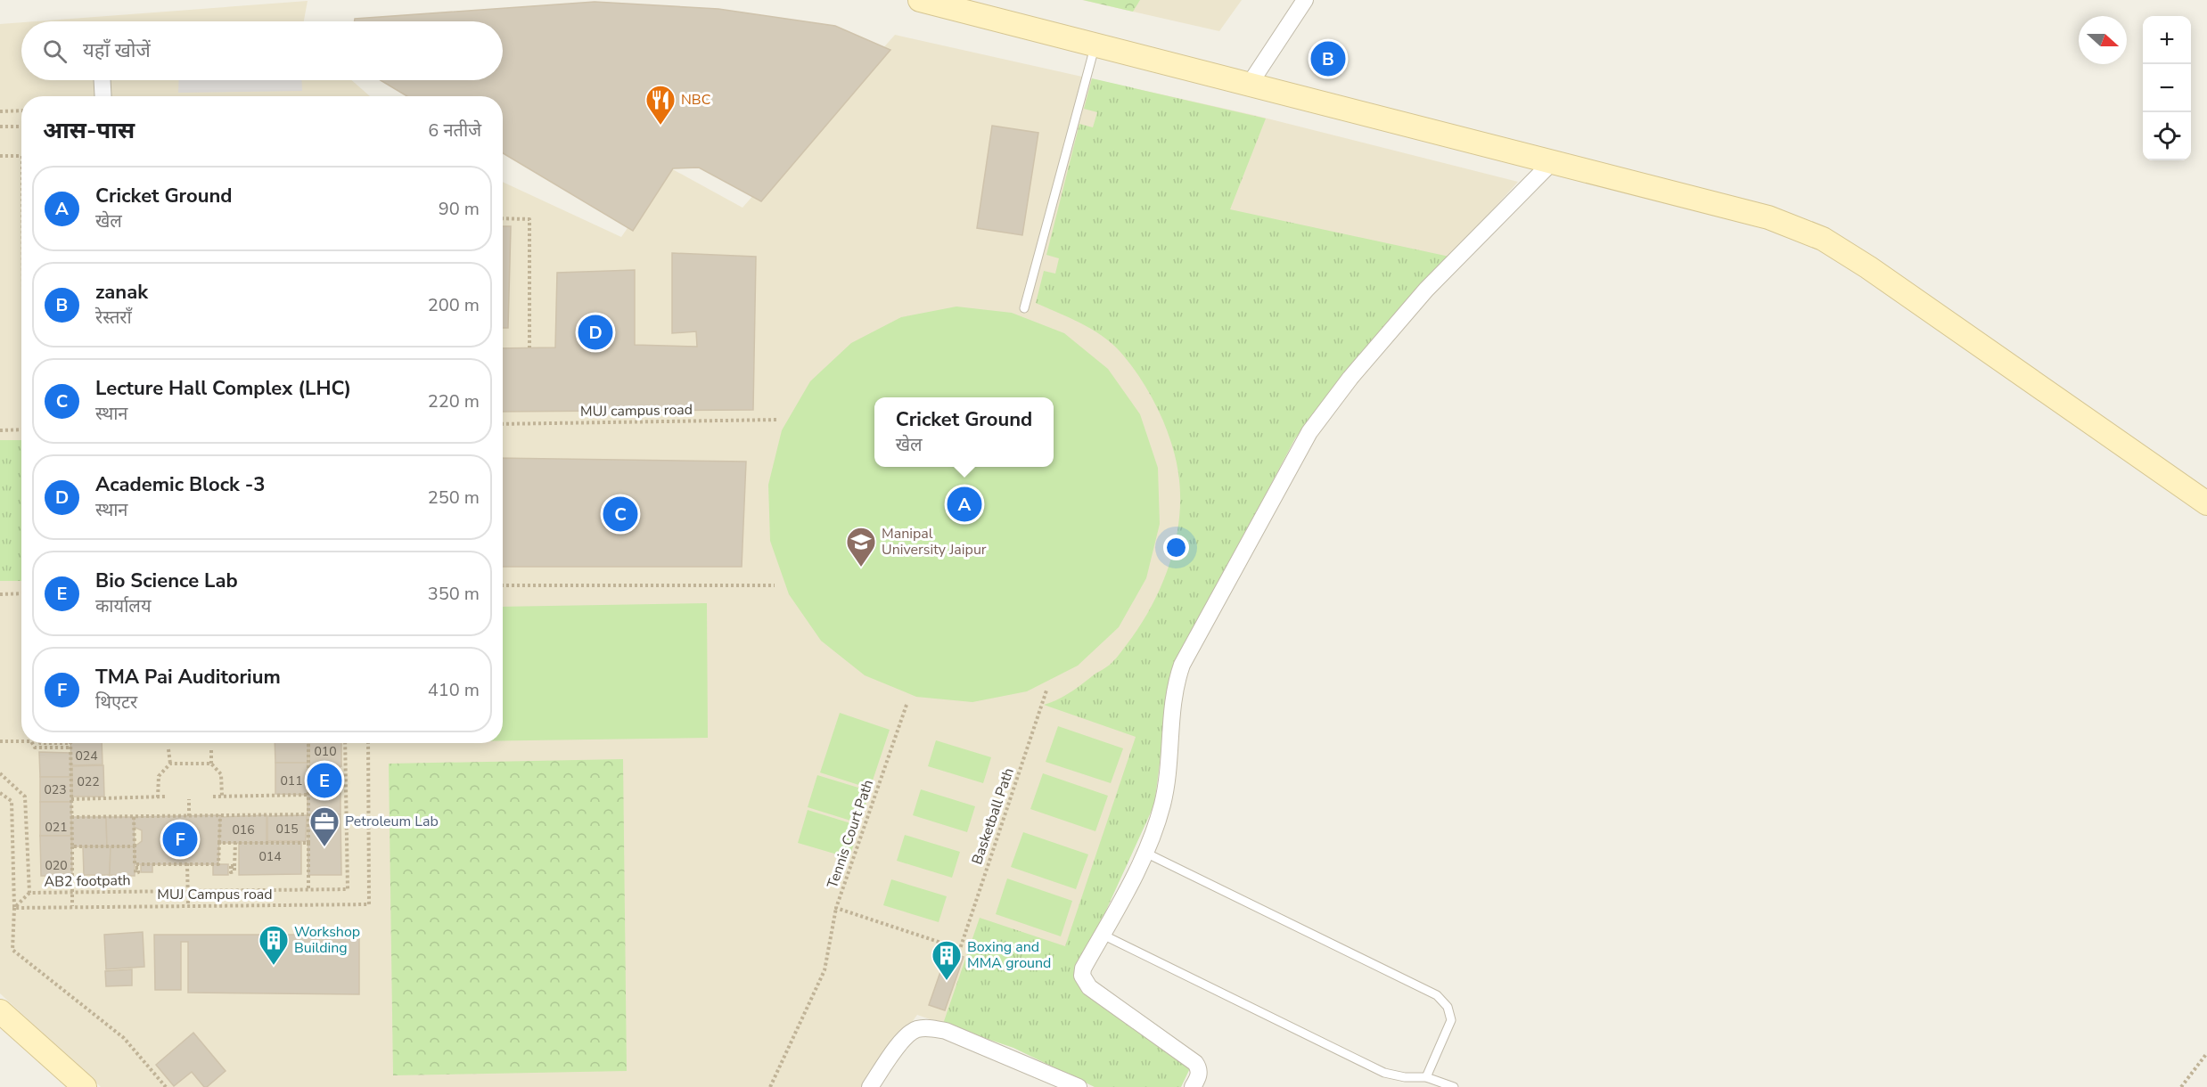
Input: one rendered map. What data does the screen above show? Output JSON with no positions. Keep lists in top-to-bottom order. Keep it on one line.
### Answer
{"streets":{"path":["MUJ campus road","Basketball Path","Tennis Court Path","AB2 footpath","MUJ Campus road"]},"crossings":[["Basketball Path","Tennis Court Path"]],"places":{"restaurant":["NBC"],"school or university":["Manipal University Jaipur"],"office":["Petroleum Lab"],"building":["Workshop Building","Boxing and MMA ground"]},"house_numbers":["010","024","011","022","023","021","015","016","014","020"],"north":"right","page":{"map_buttons":["+","−"],"search":"यहाँ खोजें","pins":["B","D","A","C","E","F"],"heading":["आस-पास","6 नतीजे"],"list":[{"mark":"A","name":"Cricket Ground","note":"खेल","value":"90 m"},{"mark":"B","name":"zanak","note":"रेस्तराँ","value":"200 m"},{"mark":"C","name":"Lecture Hall Complex (LHC)","note":"स्थान","value":"220 m"},{"mark":"D","name":"Academic Block -3","note":"स्थान","value":"250 m"},{"mark":"E","name":"Bio Science Lab","note":"कार्यालय","value":"350 m"},{"mark":"F","name":"TMA Pai Auditorium","note":"थिएटर","value":"410 m"}],"popup":["Cricket Ground","खेल"]}}
